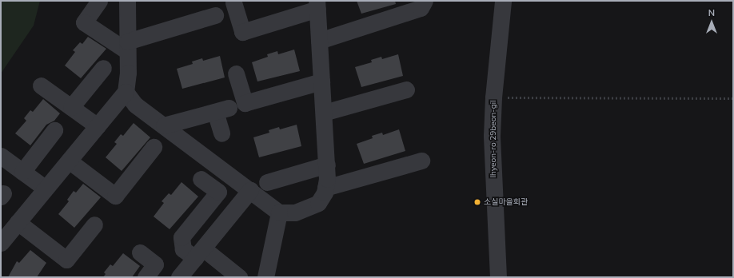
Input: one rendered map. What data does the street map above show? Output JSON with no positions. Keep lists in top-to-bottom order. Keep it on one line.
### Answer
{"streets":{"street":["Ihyeon-ro 29beon-gil"]},"places":["소실마을회관"],"north":"top"}
